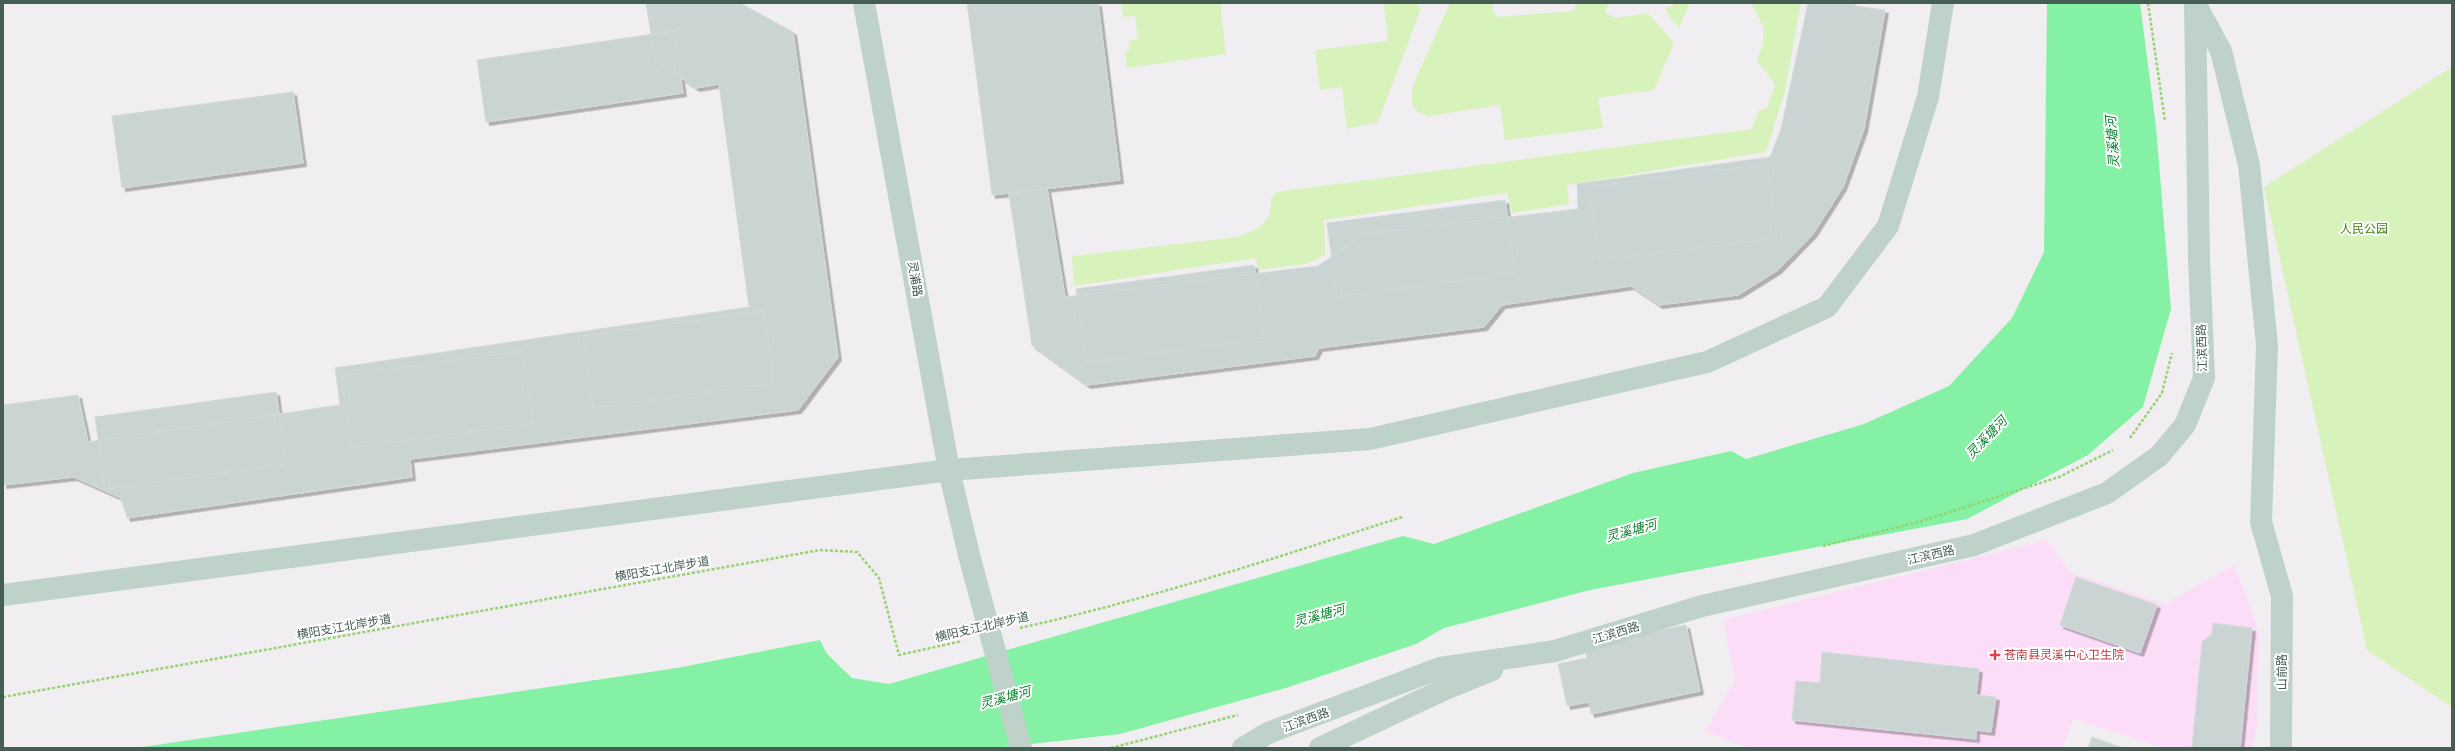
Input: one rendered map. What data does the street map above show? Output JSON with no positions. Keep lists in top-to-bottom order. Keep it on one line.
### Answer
{"streets":{"street":["灵浦路","江滨西路","山前路"],"path":["横阳支江北岸步道"]},"crossings":[["江滨西路","山前路"]],"water":["灵溪塘河"],"parks":["人民公园"],"places":{"health":["苍南县灵溪中心卫生院"]}}
